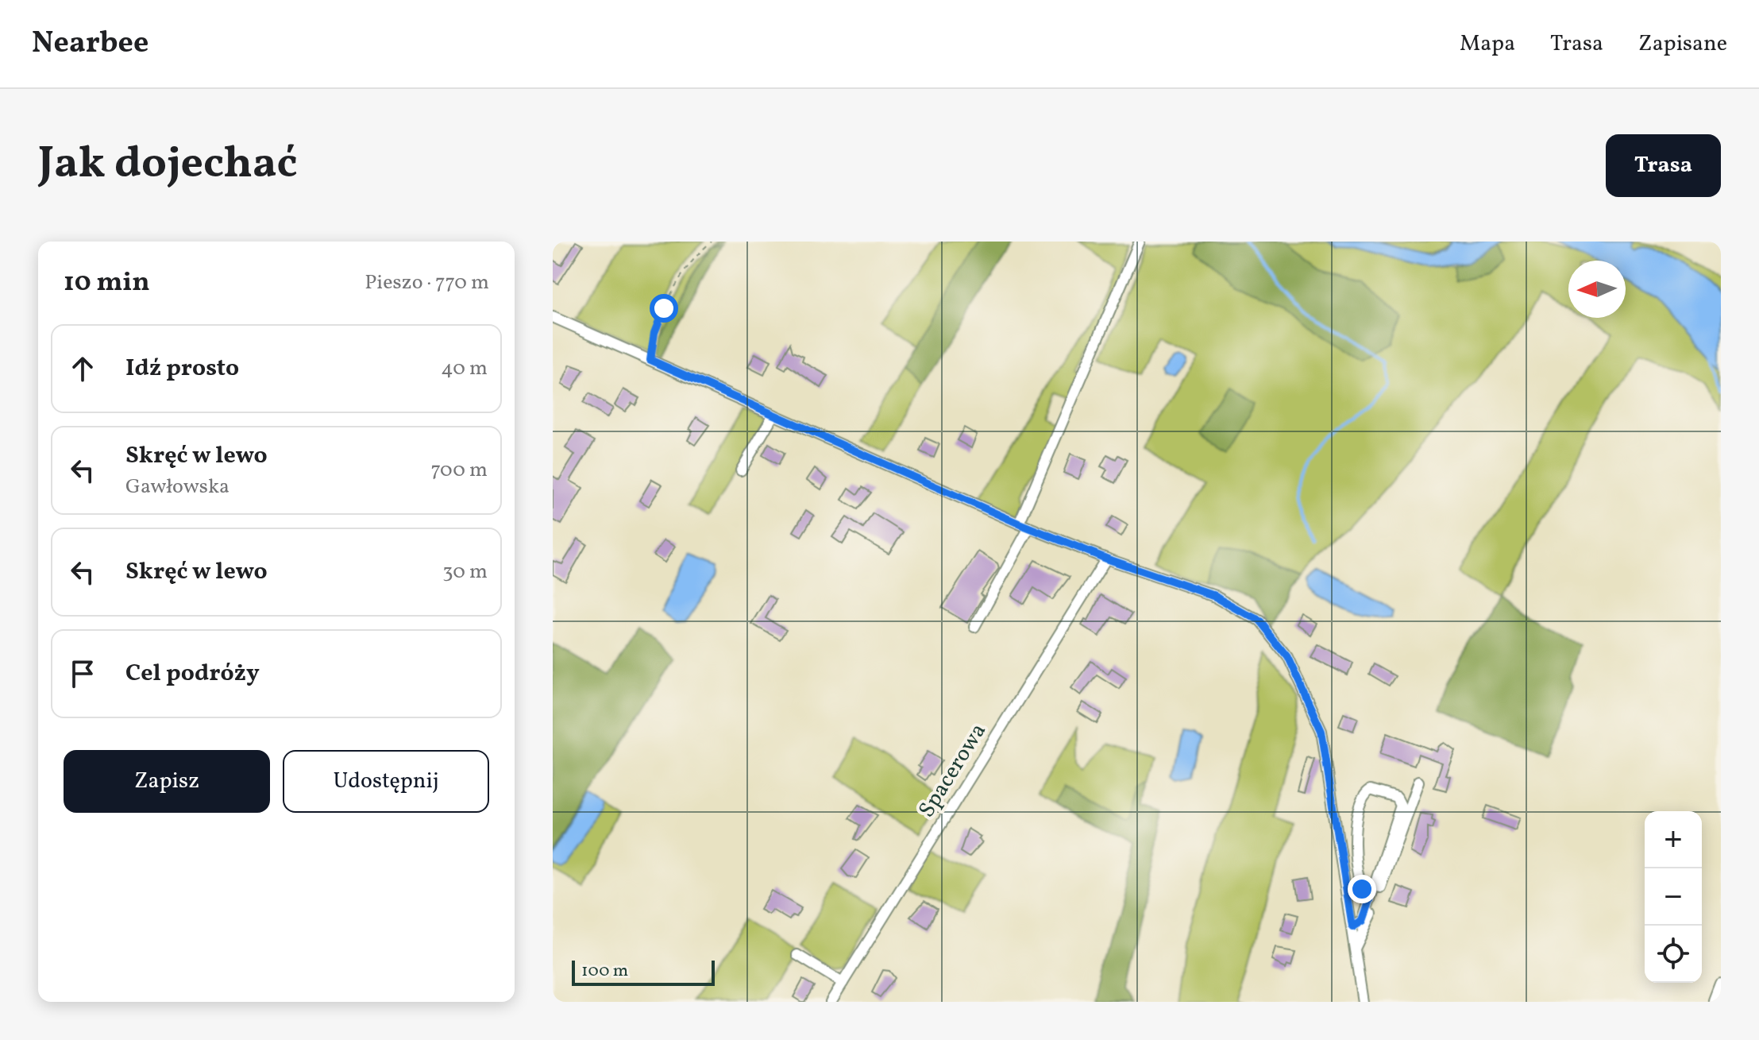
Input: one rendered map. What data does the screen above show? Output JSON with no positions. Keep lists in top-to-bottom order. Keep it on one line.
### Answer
{"streets":{"street":["Spacerowa"]},"scale_bar":"100 m","north":"left","page":{"header":"Nearbee","nav":["Mapa","Trasa","Zapisane"],"title":"Jak dojechać","buttons":["Trasa",["Zapisz","Udostępnij"]],"heading":["10 min","Pieszo · 770 m"],"list":[["Idź prosto","40 m"],["Skręć w lewo","Gawłowska","700 m"],["Skręć w lewo","30 m"],"Cel podróży"],"map_buttons":["+","−"],"scale":"100 m"}}
